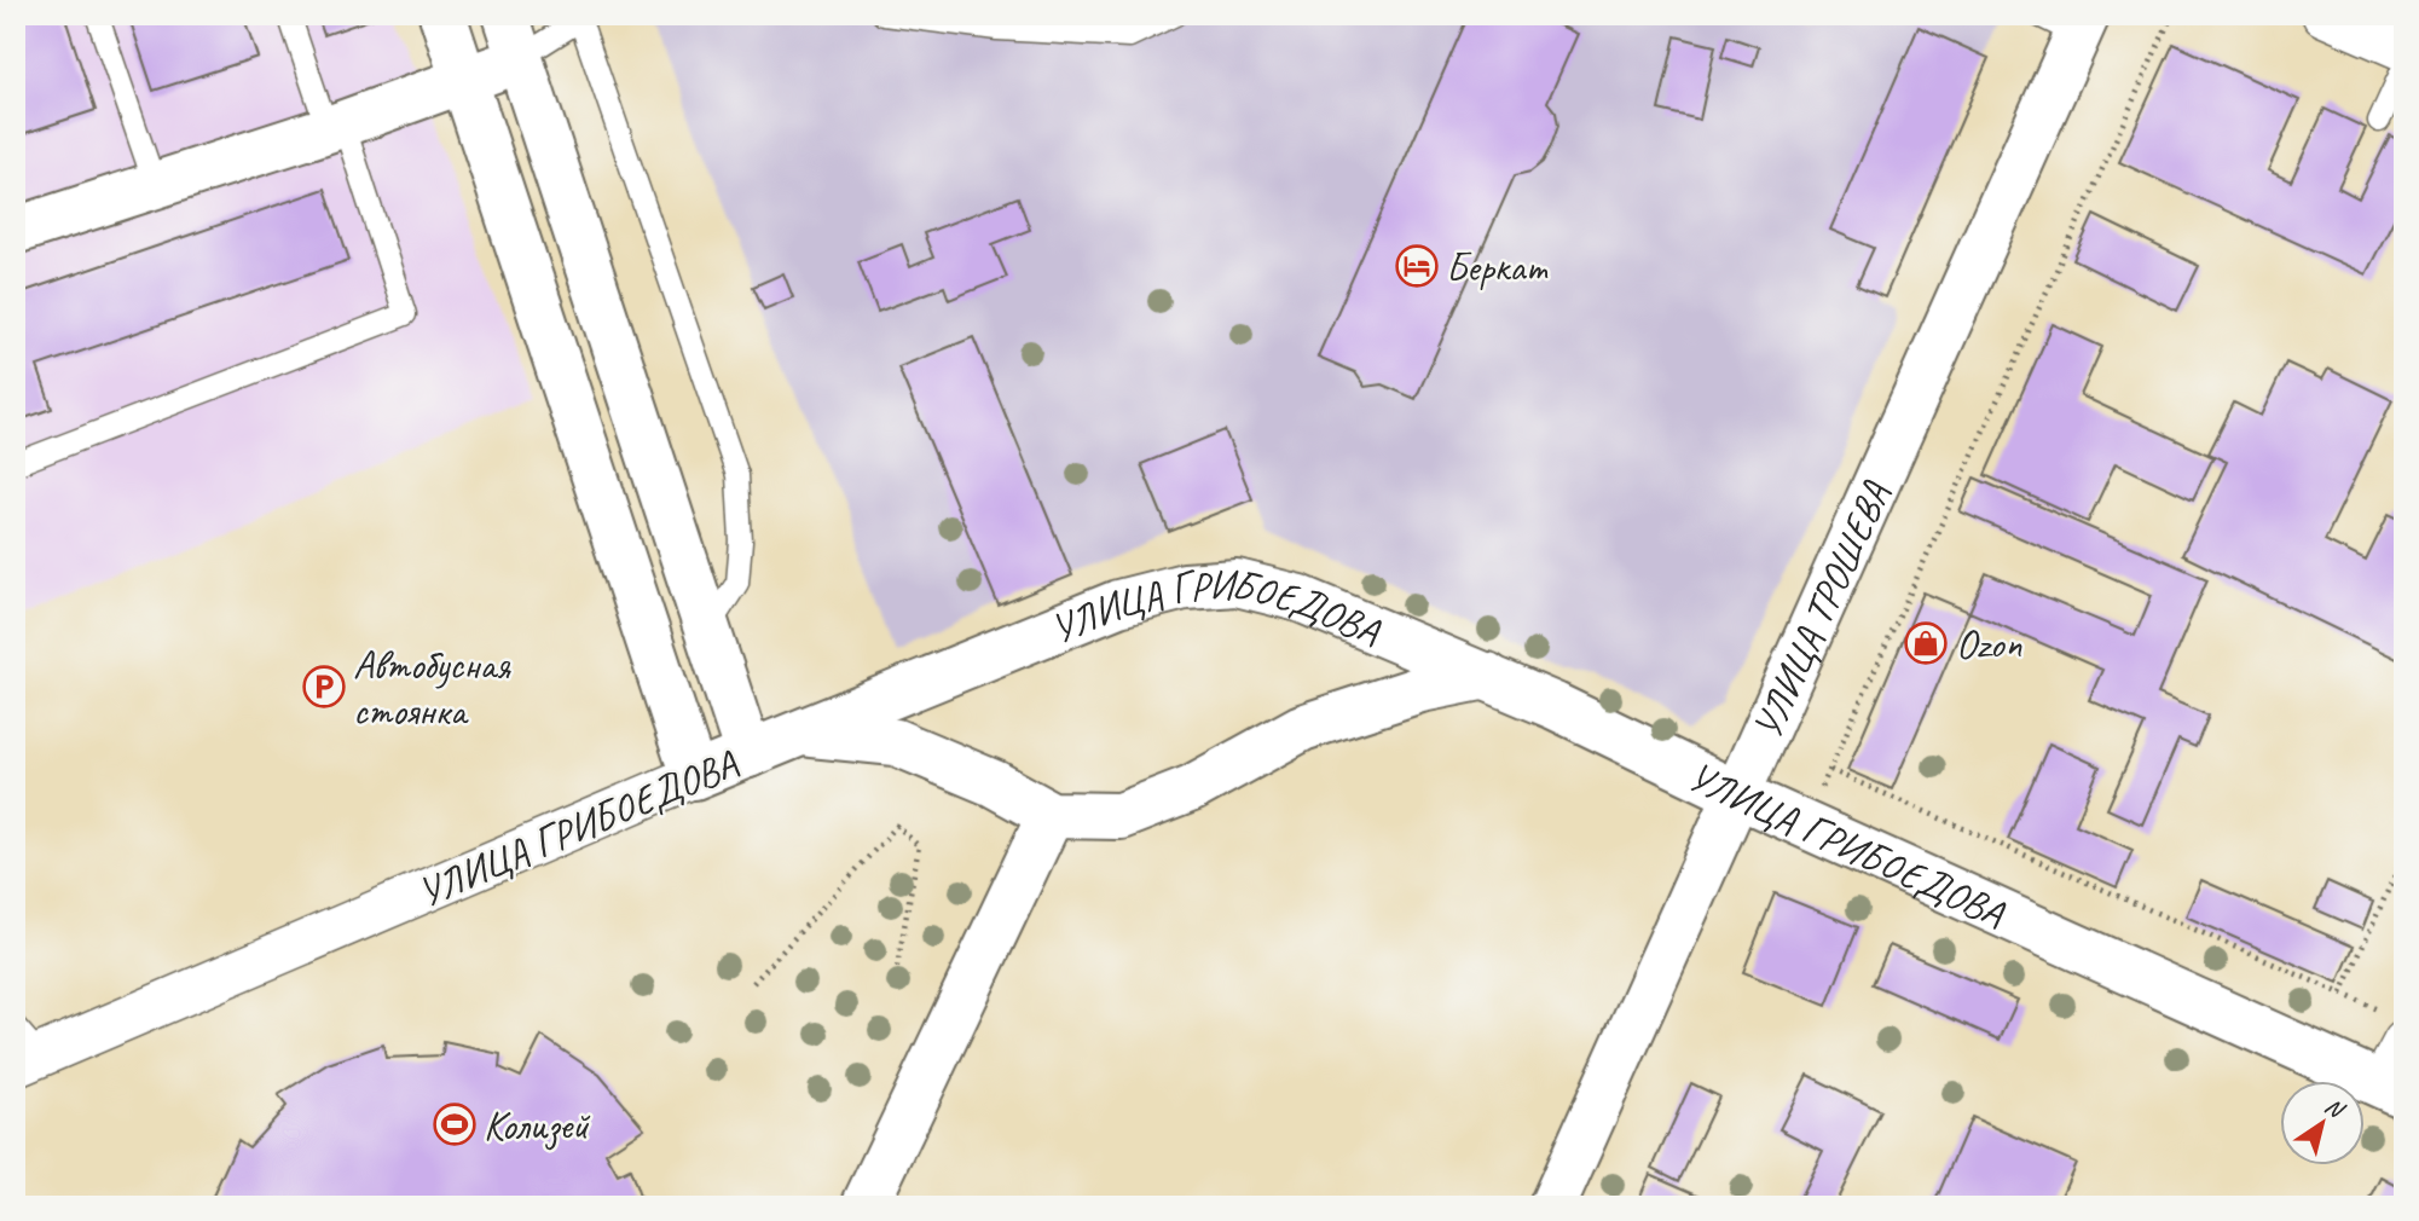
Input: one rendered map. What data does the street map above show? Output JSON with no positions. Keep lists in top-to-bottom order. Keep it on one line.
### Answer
{"streets":{"street":["УЛИЦА ТРОШЕВА","УЛИЦА ГРИБОЕДОВА"]},"crossings":[["УЛИЦА ТРОШЕВА","УЛИЦА ГРИБОЕДОВА"]],"places":{"hotel":["Беркат"],"shop":["Ozon"],"parking":["Автобусная стоянка"],"sports":["Колизей"]},"north":"top right"}
